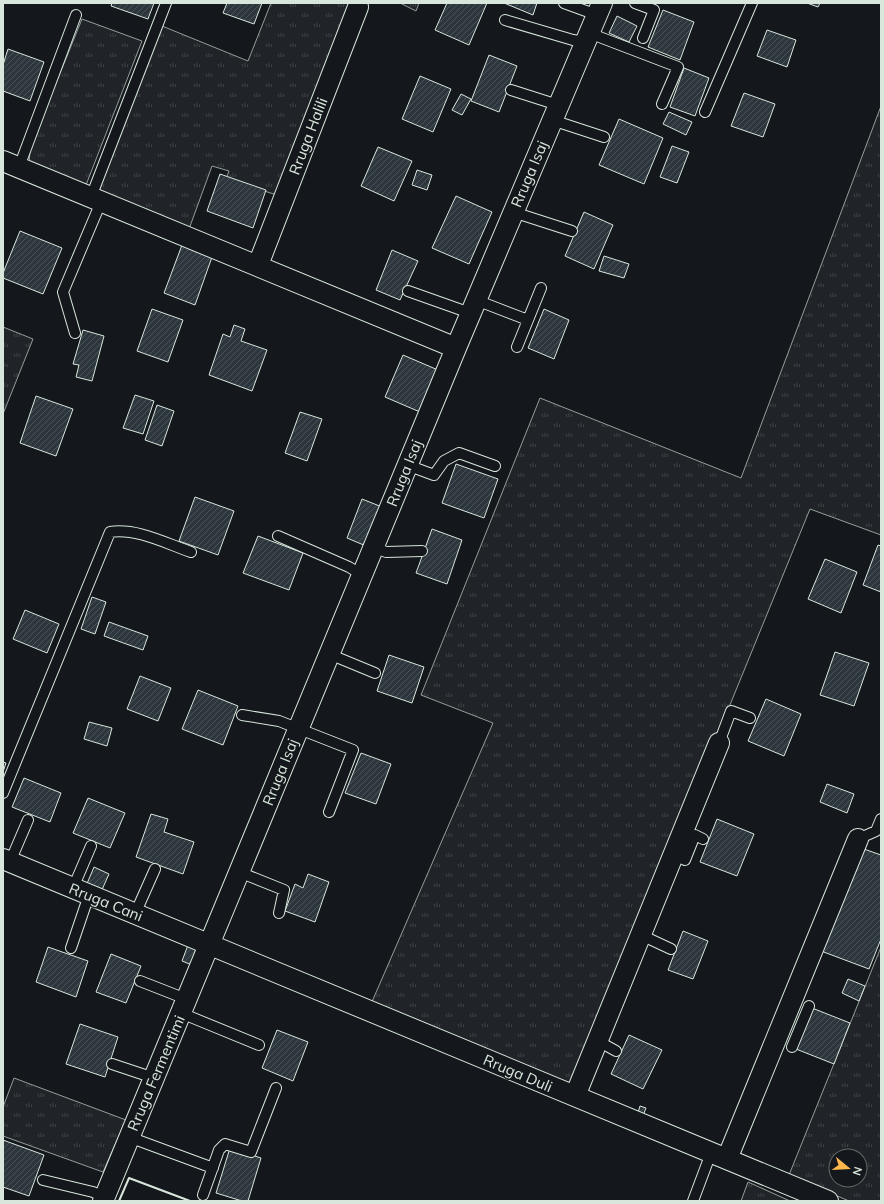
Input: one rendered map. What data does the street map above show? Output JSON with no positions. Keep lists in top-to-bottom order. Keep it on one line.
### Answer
{"streets":{"street":["Rruga Halili","Rruga Isaj","Rruga Cani","Rruga Fermentimi","Rruga Duli"]},"crossings":[["Rruga Isaj","Rruga Cani"],["Rruga Isaj","Rruga Fermentimi"],["Rruga Isaj","Rruga Duli"],["Rruga Cani","Rruga Fermentimi"],["Rruga Cani","Rruga Duli"],["Rruga Fermentimi","Rruga Duli"]],"north":"right"}
